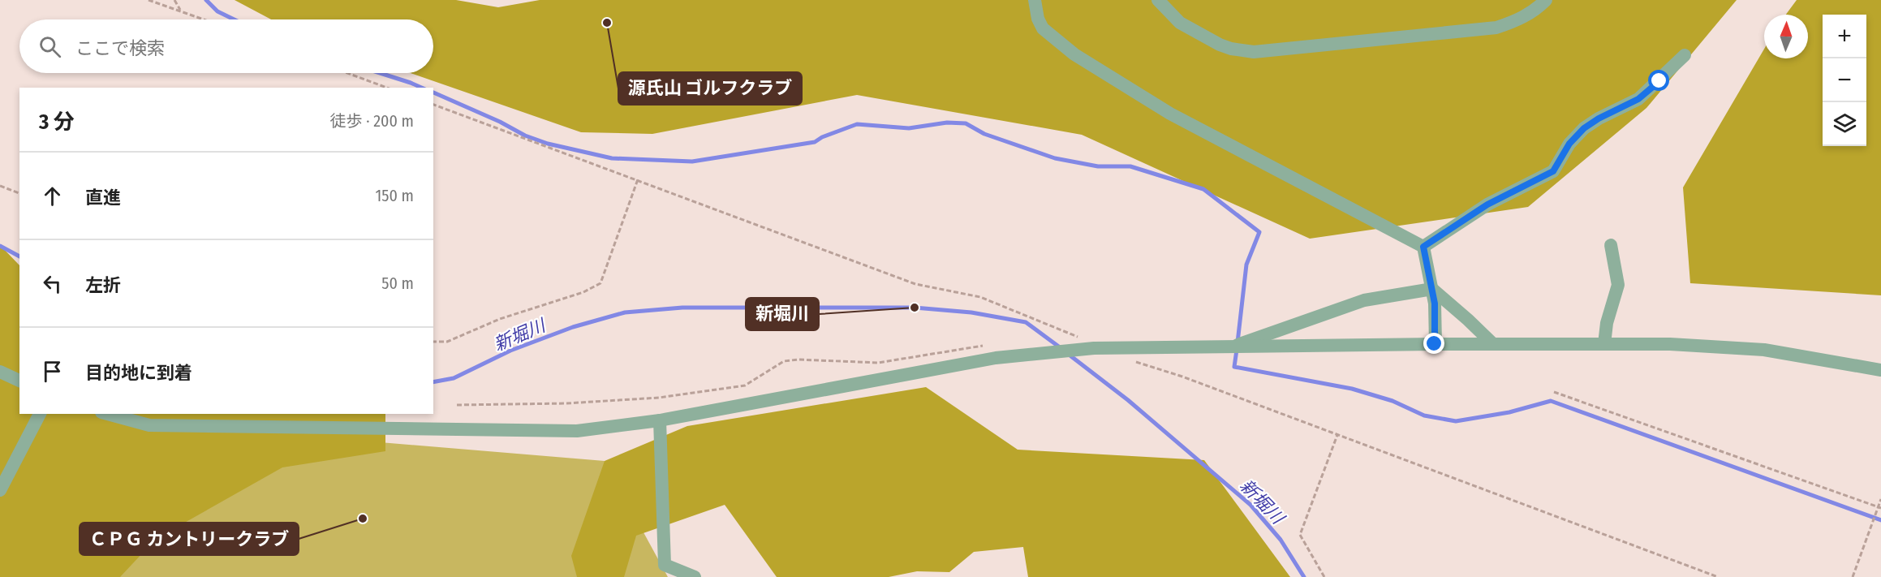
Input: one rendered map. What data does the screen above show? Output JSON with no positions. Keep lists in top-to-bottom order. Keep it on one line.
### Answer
{"water":["新堀川"],"places":["源氏山 ゴルフクラブ","新堀川","ＣＰＧ カントリークラブ"],"north":"top","page":{"map_buttons":["+","−"],"search":"ここで検索","heading":["3 分","徒歩 · 200 m"],"list":[["直進","150 m"],["左折","50 m"],"目的地に到着"]}}
